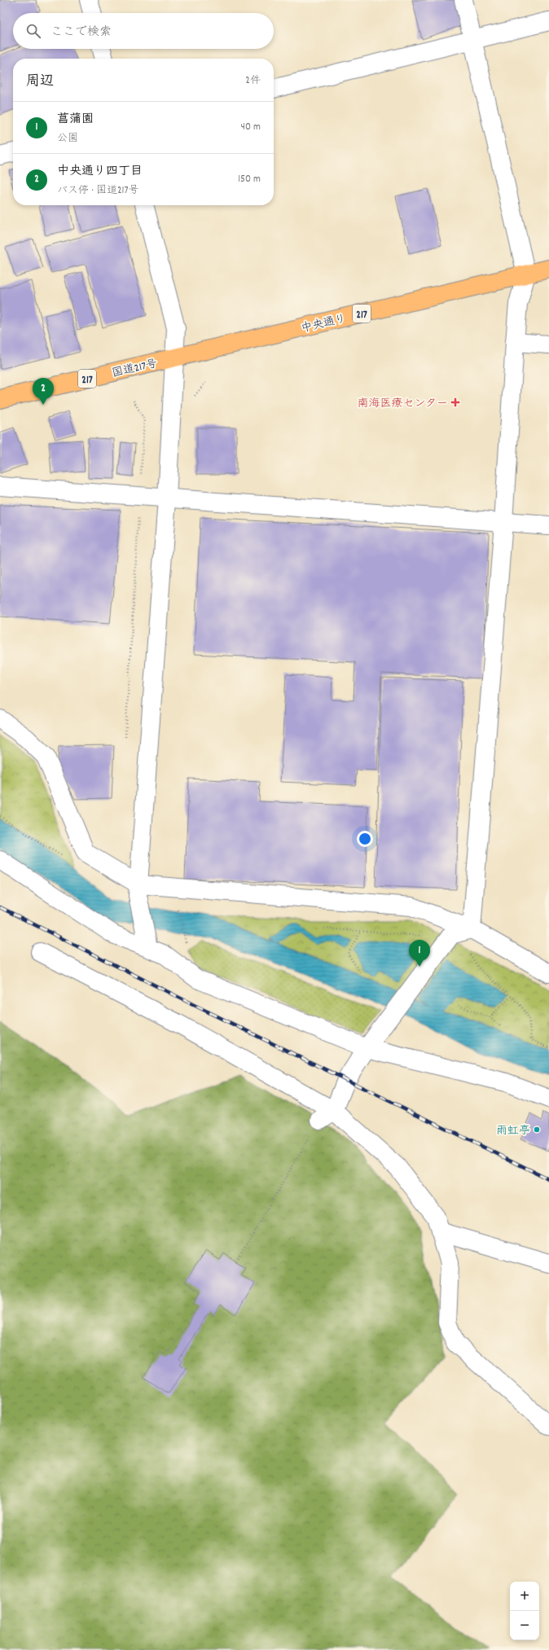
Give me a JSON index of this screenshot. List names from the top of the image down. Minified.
{"streets":{"highway":["217","中央通り","国道217号"]},"crossings":[["中央通り","国道217号"]],"places":{"health":["南海医療センター"],"other":["雨虹亭"]},"page":{"search":"ここで検索","heading":["周辺","2件"],"list":[{"mark":"1","name":"菖蒲園","note":"公園","value":"40 m"},{"mark":"2","name":"中央通り四丁目","note":"バス停 · 国道217号","value":"150 m"}],"pins":["2","1"],"map_buttons":["+","−"]}}
